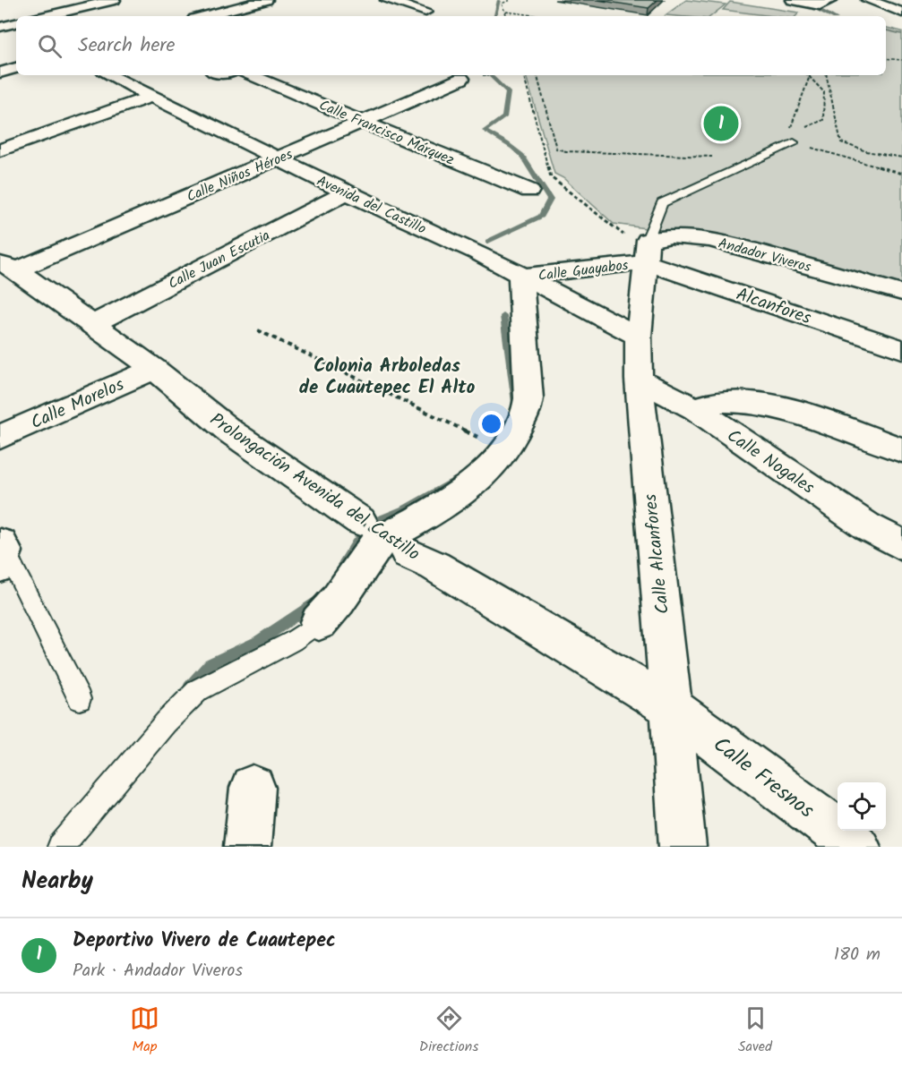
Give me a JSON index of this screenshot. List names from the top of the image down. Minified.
{"streets":{"street":["Calle Francisco Márquez","Calle Niños Héroes","Avenida del Castillo","Andador Viveros","Calle Juan Escutia","Calle Guayabos","Alcanfores","Calle Morelos","Calle Nogales","Prolongación Avenida del Castillo","Calle Alcanfores","Calle Fresnos"]},"crossings":[["Calle Francisco Márquez","Calle Niños Héroes"],["Calle Niños Héroes","Avenida del Castillo"],["Calle Niños Héroes","Prolongación Avenida del Castillo"],["Avenida del Castillo","Calle Juan Escutia"],["Avenida del Castillo","Calle Guayabos"],["Avenida del Castillo","Calle Alcanfores"],["Andador Viveros","Calle Guayabos"],["Andador Viveros","Alcanfores"],["Andador Viveros","Calle Alcanfores"],["Calle Juan Escutia","Prolongación Avenida del Castillo"],["Calle Guayabos","Alcanfores"],["Calle Guayabos","Calle Alcanfores"],["Alcanfores","Calle Alcanfores"],["Calle Morelos","Prolongación Avenida del Castillo"],["Calle Nogales","Calle Alcanfores"],["Prolongación Avenida del Castillo","Calle Alcanfores"],["Prolongación Avenida del Castillo","Calle Fresnos"],["Calle Alcanfores","Calle Fresnos"]],"districts":["Colonia Arboledas de Cuautepec El Alto"],"page":{"search":"Search here","pins":"1","heading":"Nearby","list":[{"mark":"1","name":"Deportivo Vivero de Cuautepec","note":"Park · Andador Viveros","value":"180 m"}],"nav":["Map","Directions","Saved"]}}
